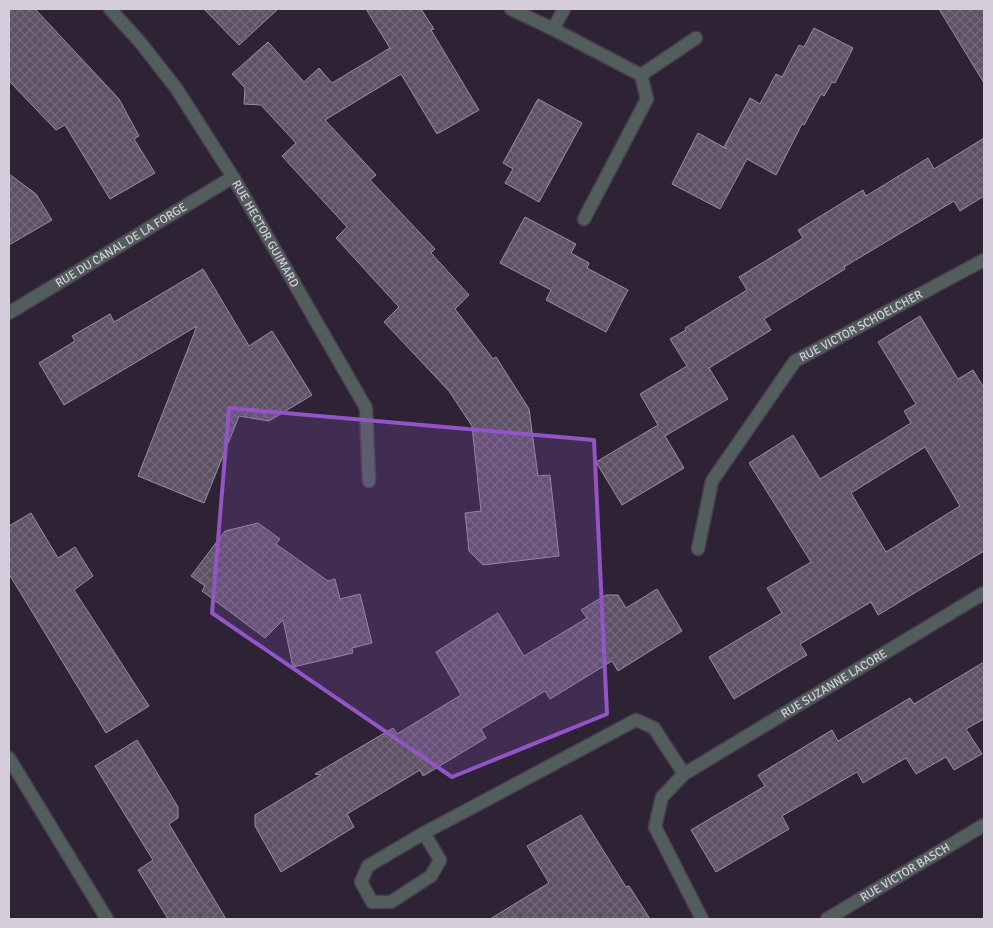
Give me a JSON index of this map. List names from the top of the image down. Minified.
{"streets":{"street":["RUE HECTOR GUIMARD","RUE DU CANAL DE LA FORGE","RUE VICTOR SCHOELCHER","RUE SUZANNE LACORE","RUE VICTOR BASCH"]},"crossings":[["RUE HECTOR GUIMARD","RUE DU CANAL DE LA FORGE"]]}
